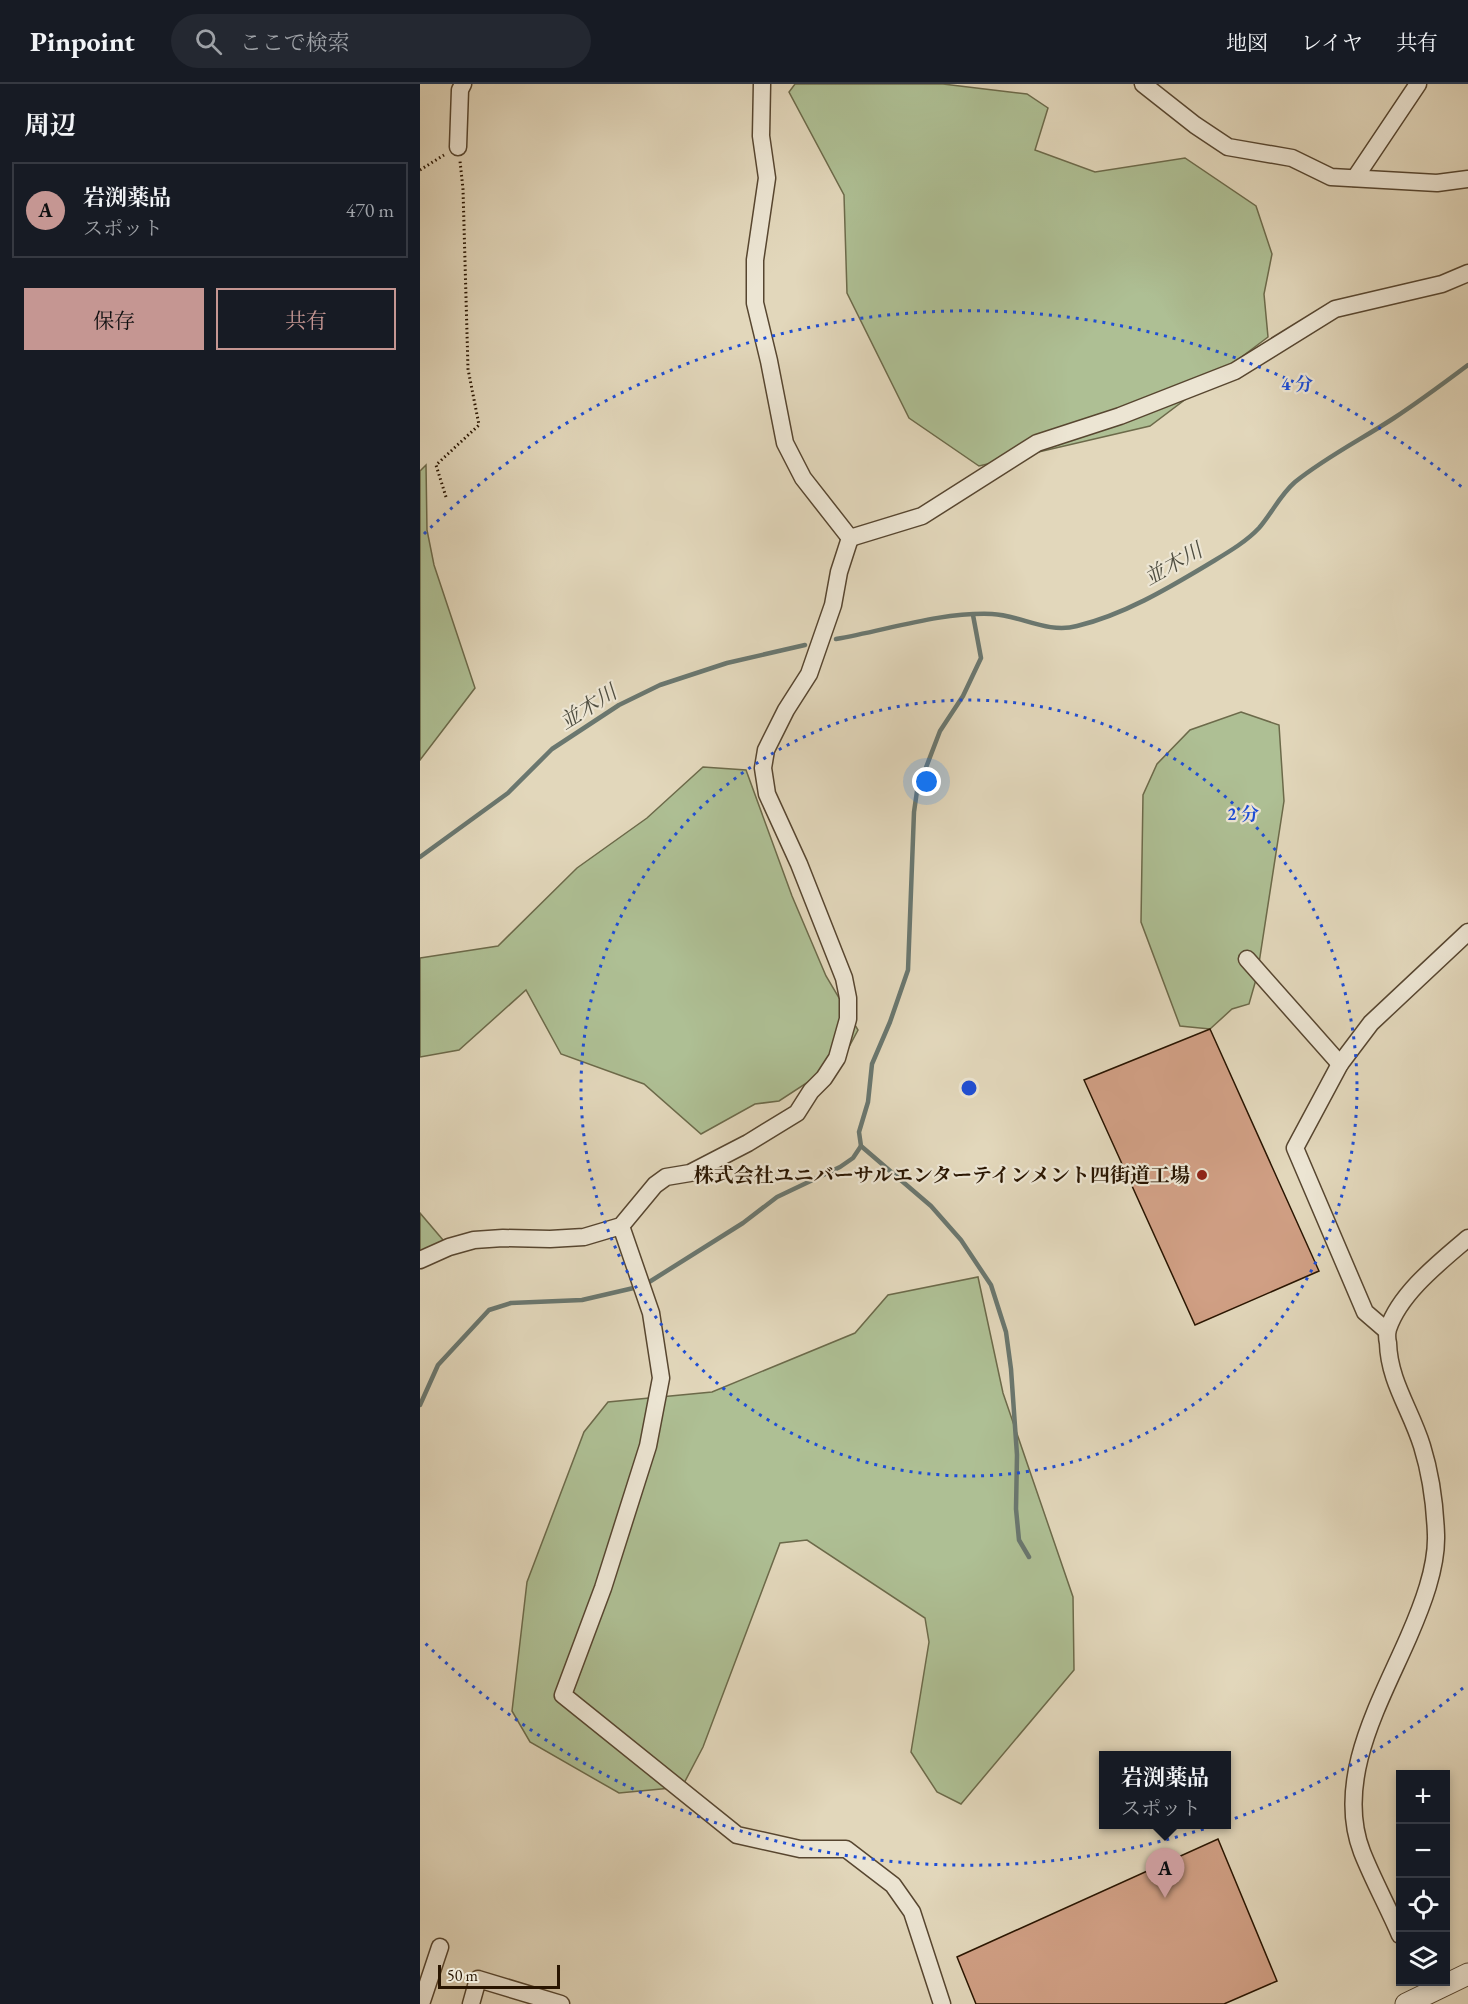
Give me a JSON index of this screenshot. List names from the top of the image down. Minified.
{"water":["並木川"],"places":["株式会社ユニバーサルエンターテインメント四街道工場"],"scale_bar":"50 m","page":{"header":"Pinpoint","search":"ここで検索","nav":["地図","レイヤ","共有"],"heading":"周辺","list":[{"mark":"A","name":"岩渕薬品","note":"スポット","value":"470 m"}],"buttons":["保存","共有"],"popup":["岩渕薬品","スポット"],"map_buttons":["+","−"],"pins":"A","scale":"50 m"},"rings":["4 分","2 分"]}
